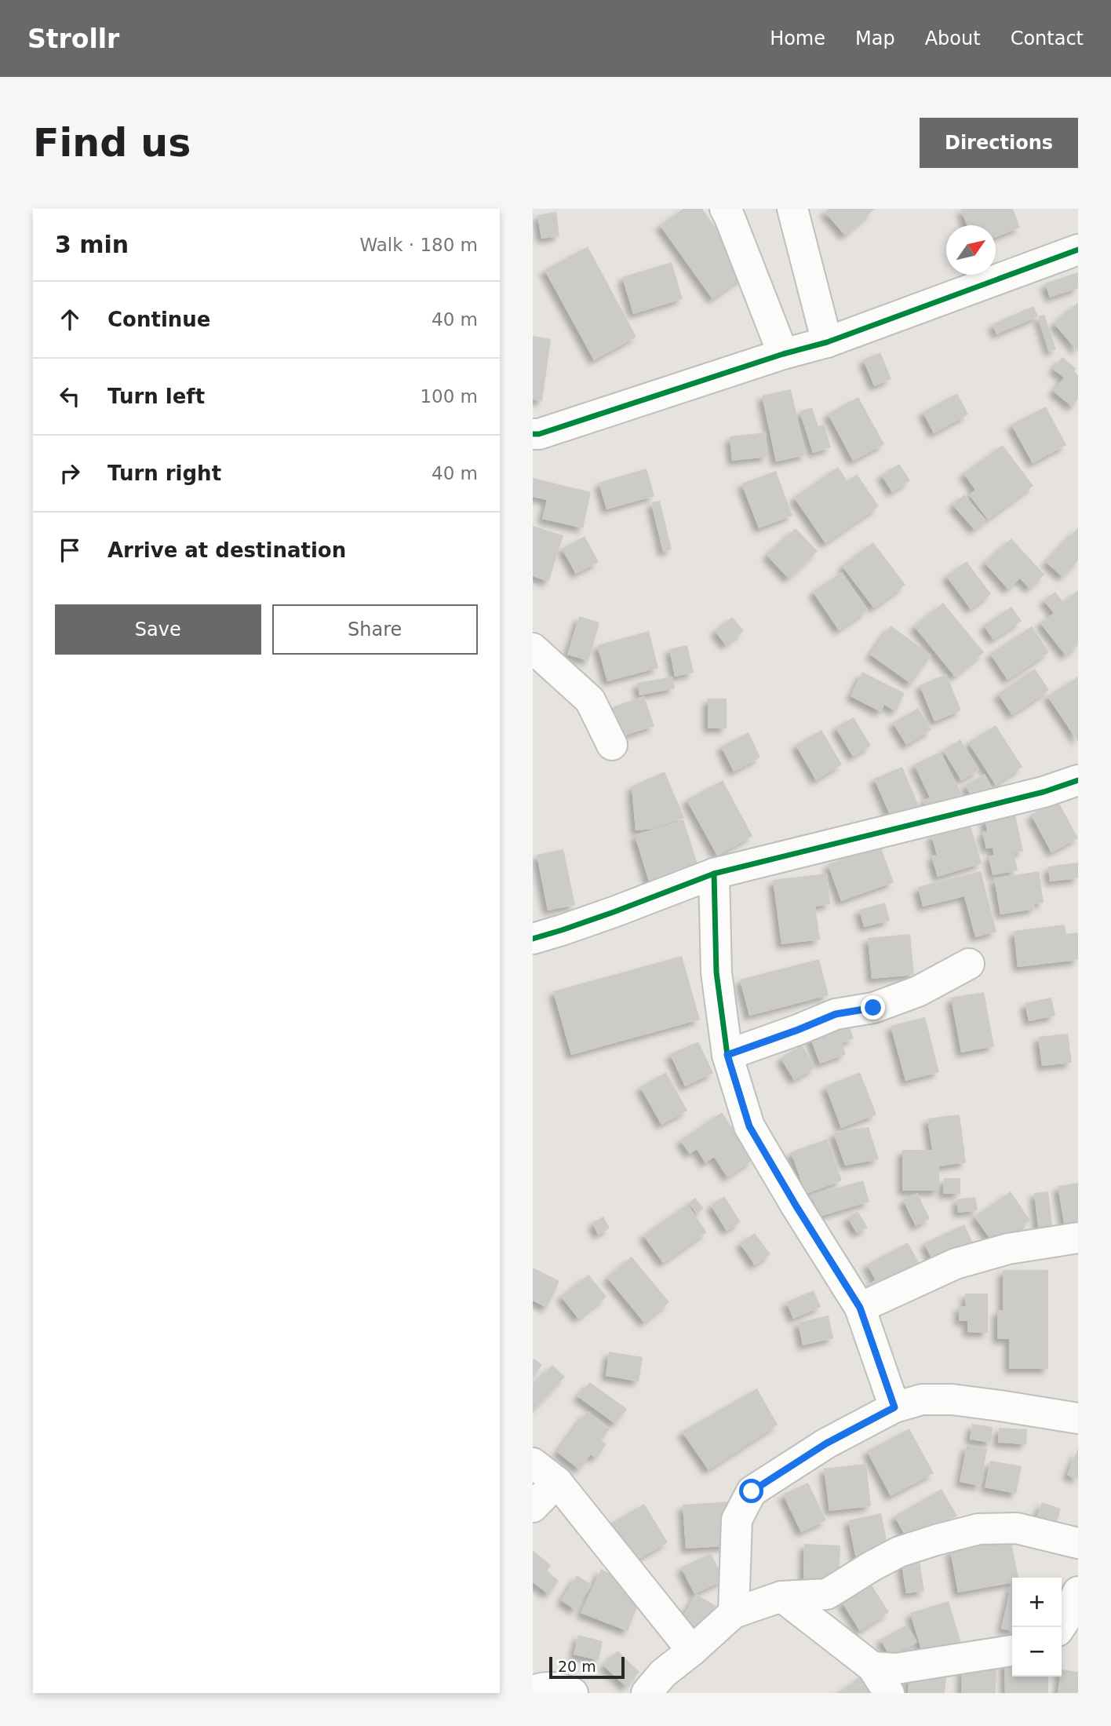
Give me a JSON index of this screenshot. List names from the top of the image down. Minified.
{"scale_bar":"20 m","north":"top right","page":{"header":"Strollr","nav":["Home","Map","About","Contact"],"buttons":["Directions",["Save","Share"]],"title":"Find us","heading":["3 min","Walk · 180 m"],"list":[["Continue","40 m"],["Turn left","100 m"],["Turn right","40 m"],"Arrive at destination"],"map_buttons":["+","−"],"scale":"20 m"}}
